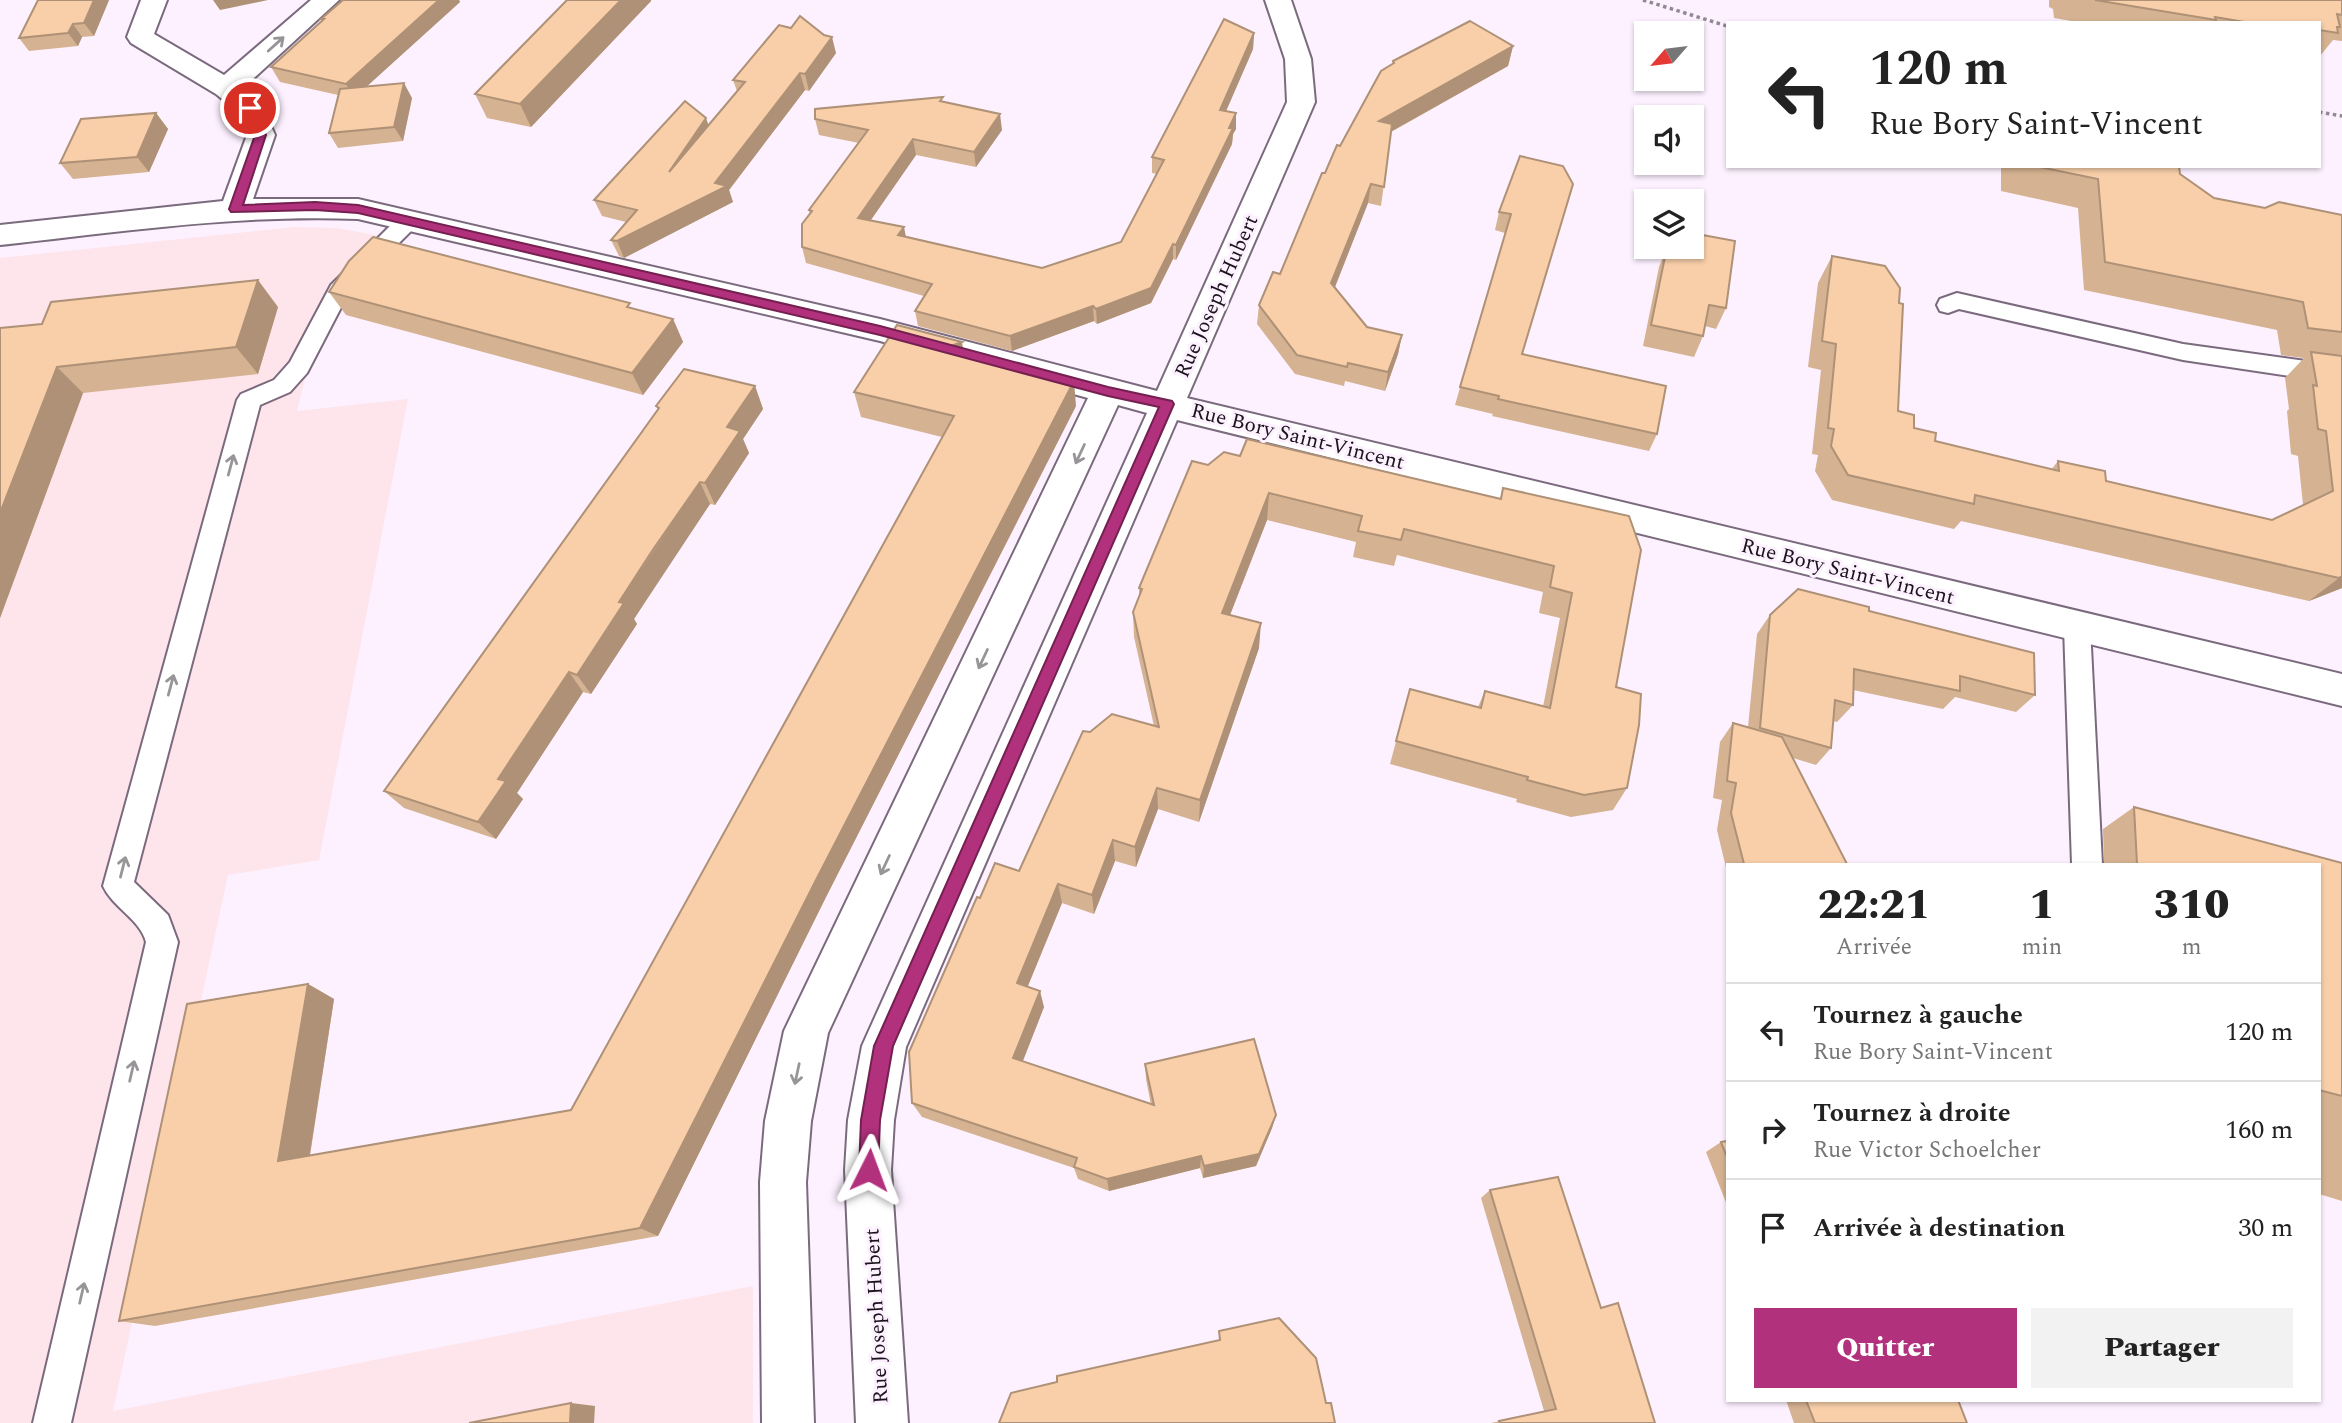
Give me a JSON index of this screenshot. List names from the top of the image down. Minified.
{"streets":{"street":["Rue Joseph Hubert","Rue Bory Saint-Vincent"]},"crossings":[["Rue Joseph Hubert","Rue Bory Saint-Vincent"]],"north":"bottom left","page":{"turn":["120 m","Rue Bory Saint-Vincent"],"eta":["22:21","Arrivée","1","min","310","m"],"list":[{"name":"Tournez à gauche","note":"Rue Bory Saint-Vincent","value":"120 m"},{"name":"Tournez à droite","note":"Rue Victor Schoelcher","value":"160 m"},{"name":"Arrivée à destination","value":"30 m"}],"buttons":["Quitter","Partager"]}}
